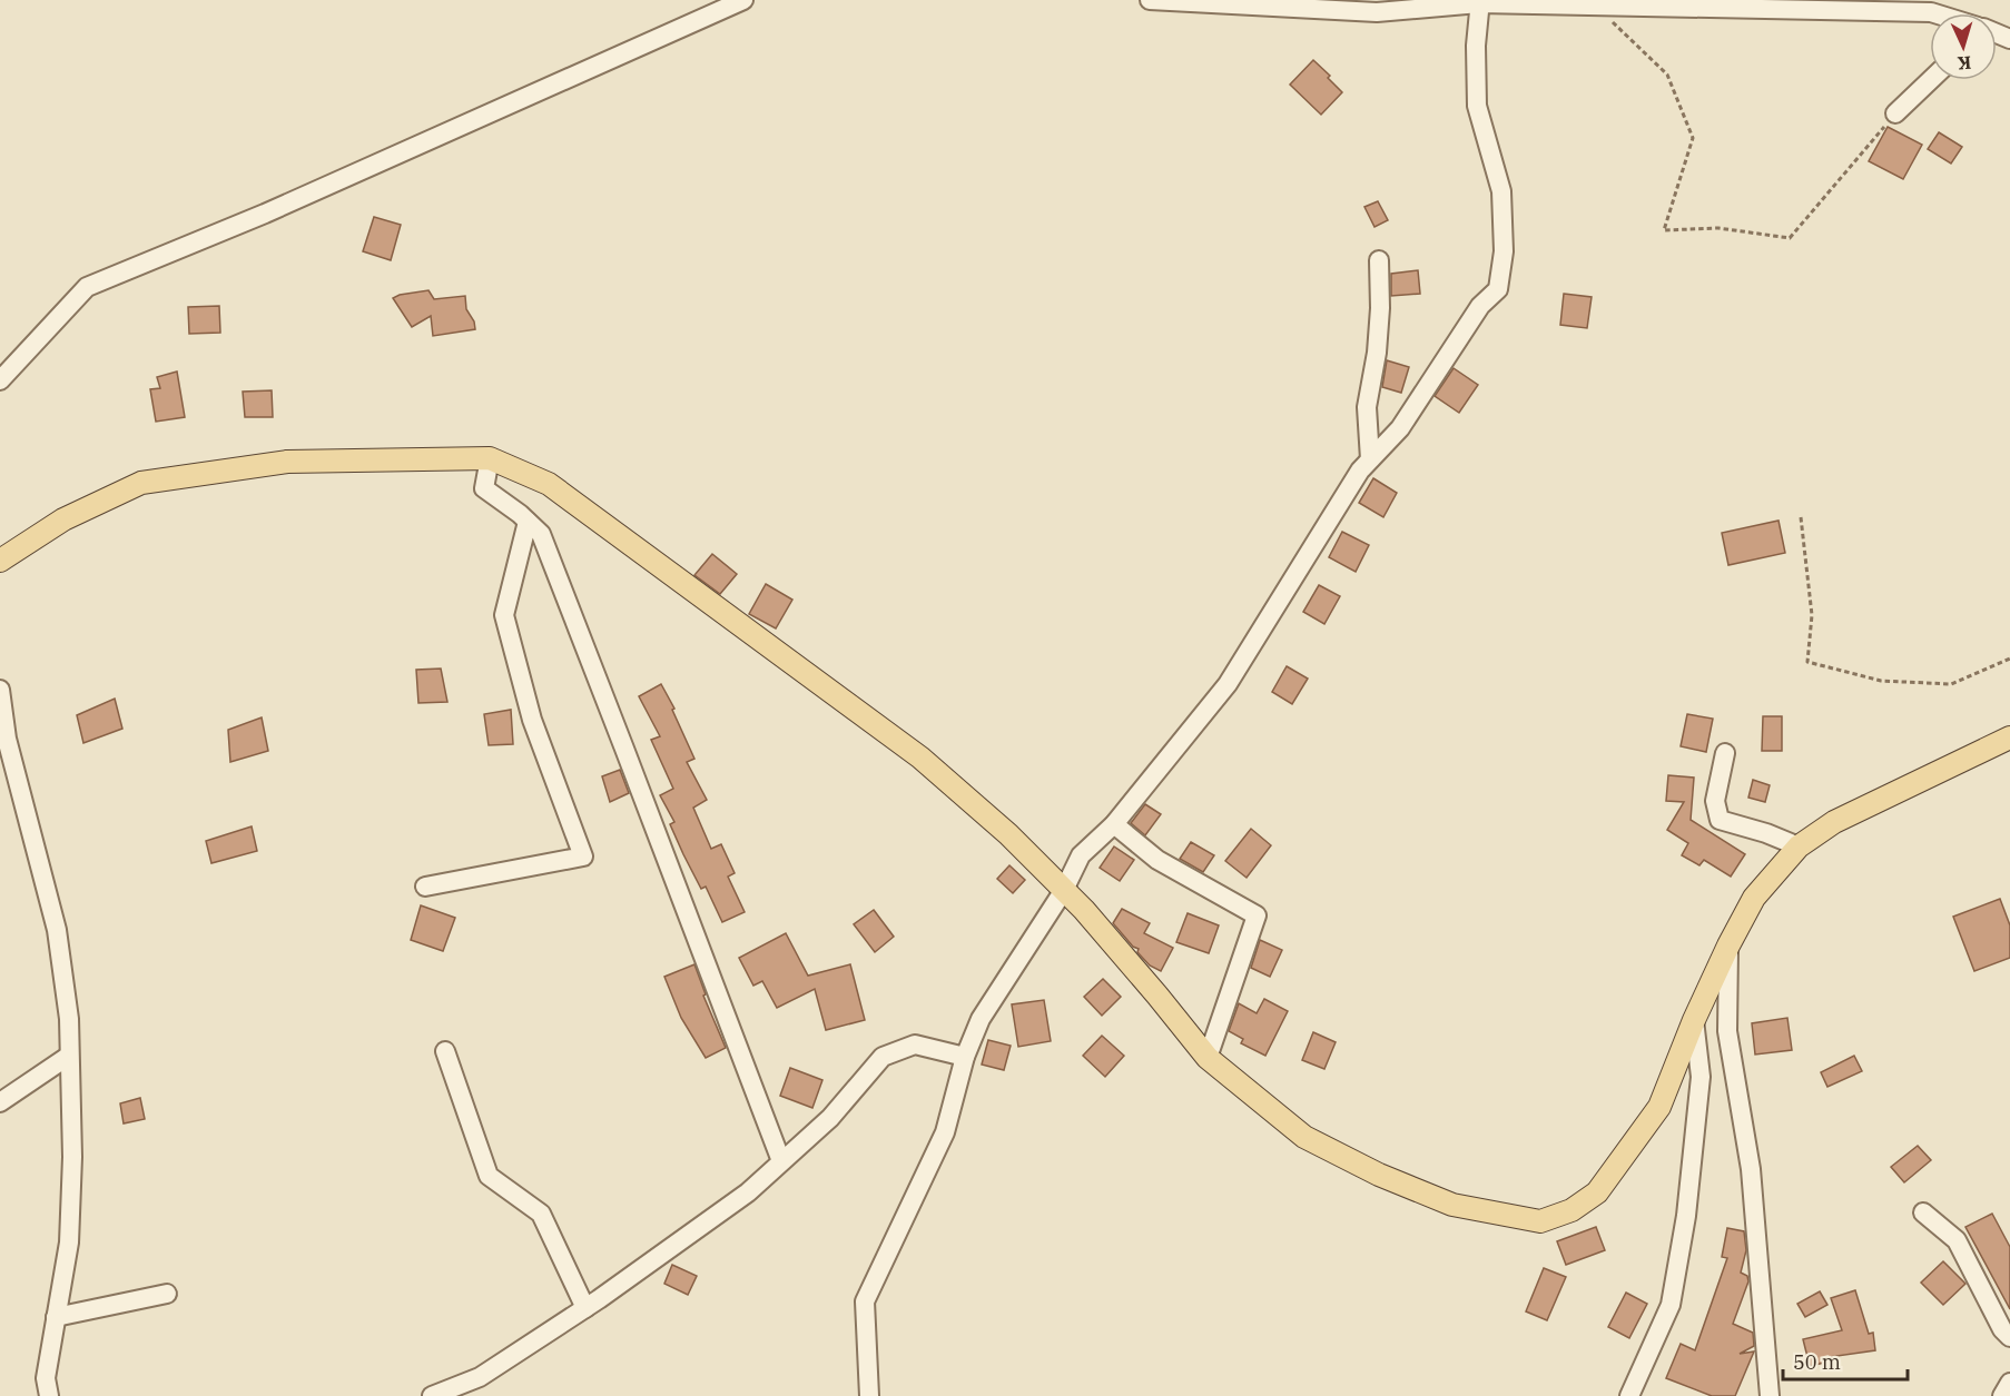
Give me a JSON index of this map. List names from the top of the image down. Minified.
{"scale_bar":"50 m","north":"bottom"}
